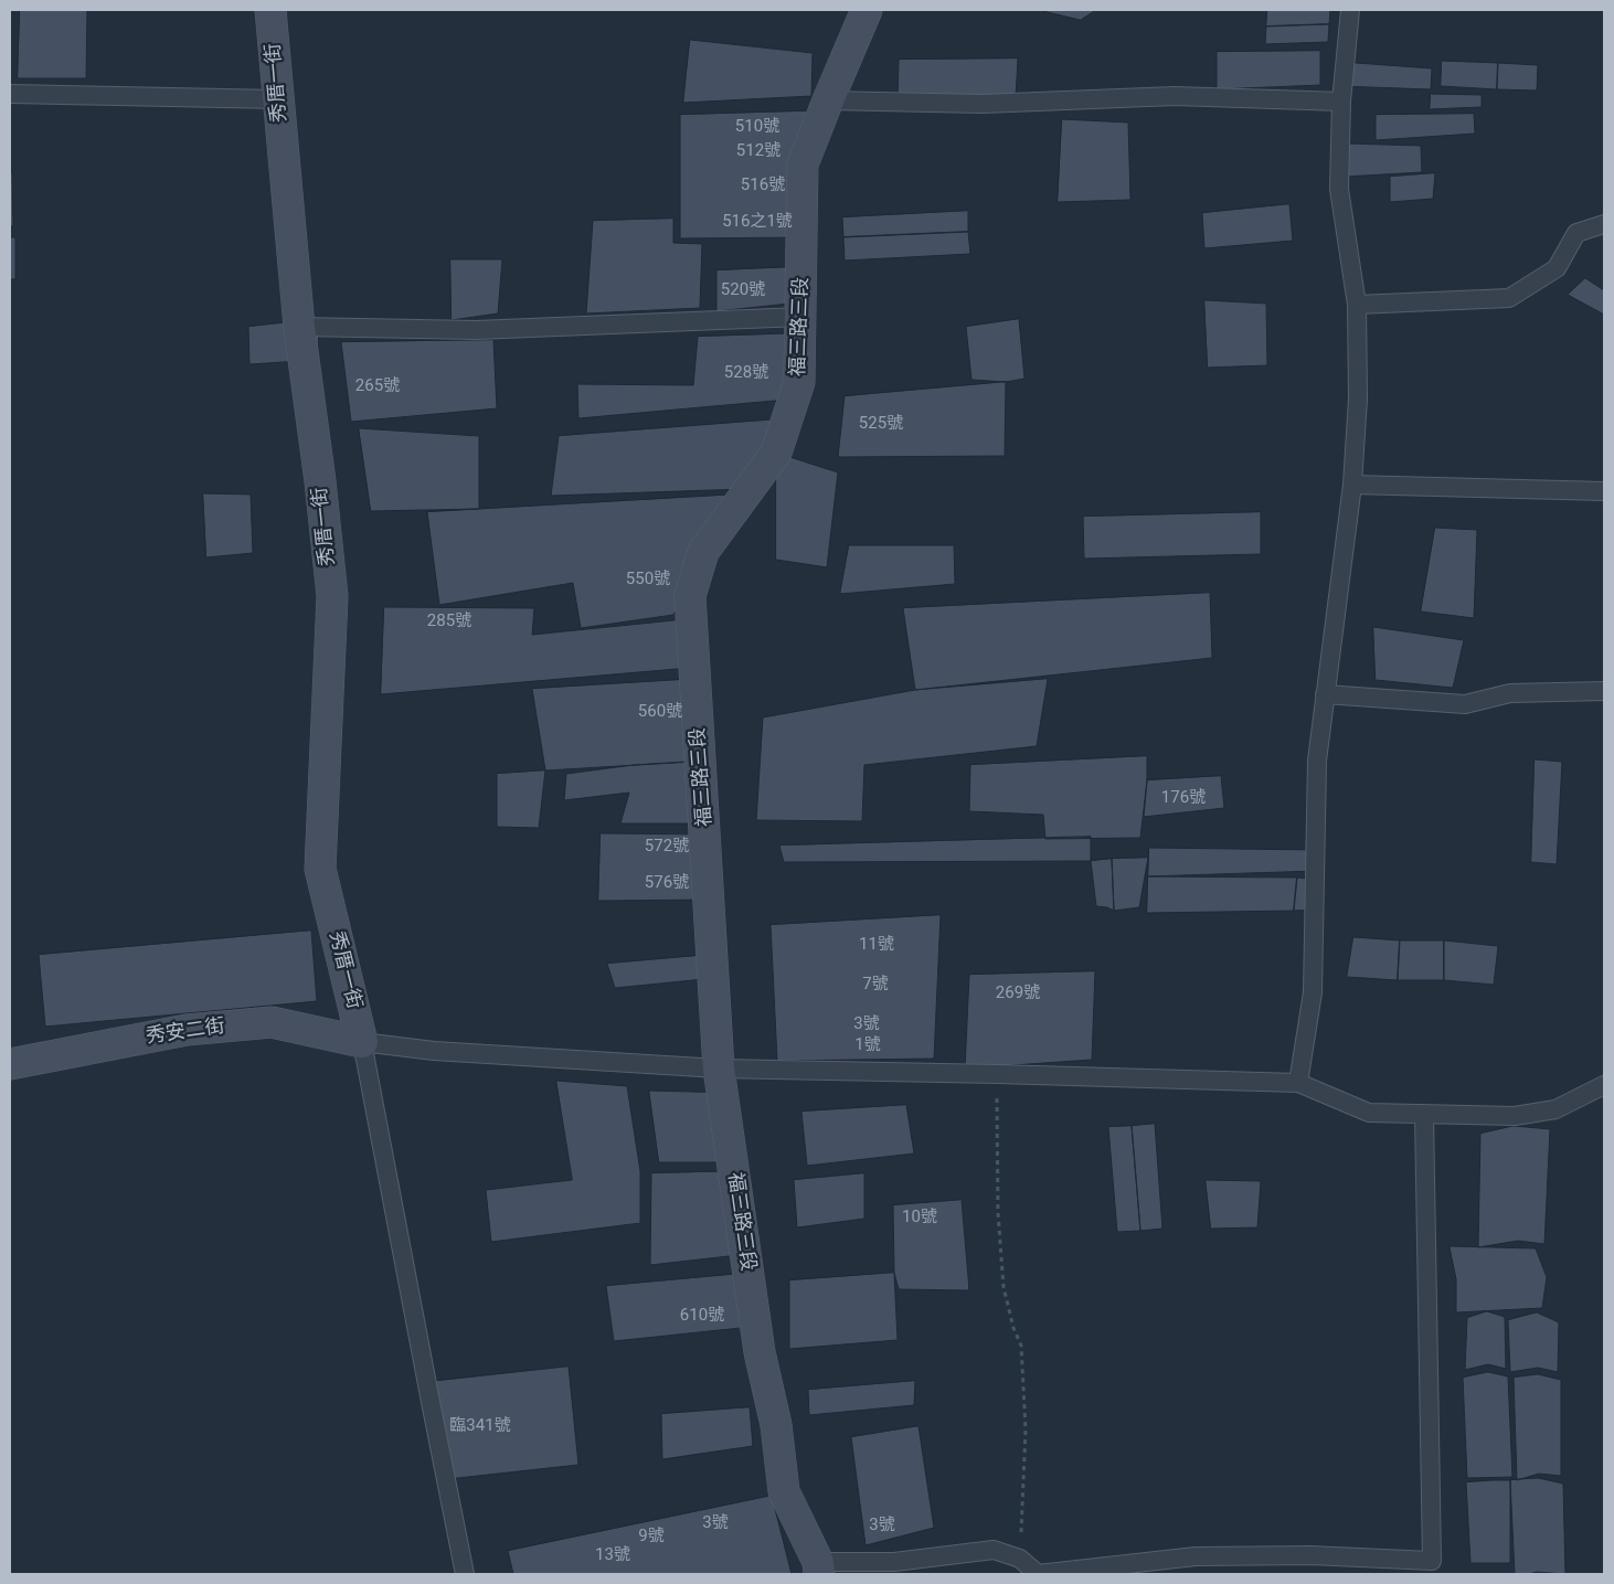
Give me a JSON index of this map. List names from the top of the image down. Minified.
{"streets":{"street":["秀厝一街","福三路三段","秀安二街"]},"crossings":[["秀厝一街","秀安二街"]],"house_numbers":["510號","512號","516號","516之1號","520號","528號","265號","525號","550號","285號","560號","176號","572號","576號","11號","7號","269號","3號","1號","10號","610號","臨341號","3號","3號","9號","13號"]}
